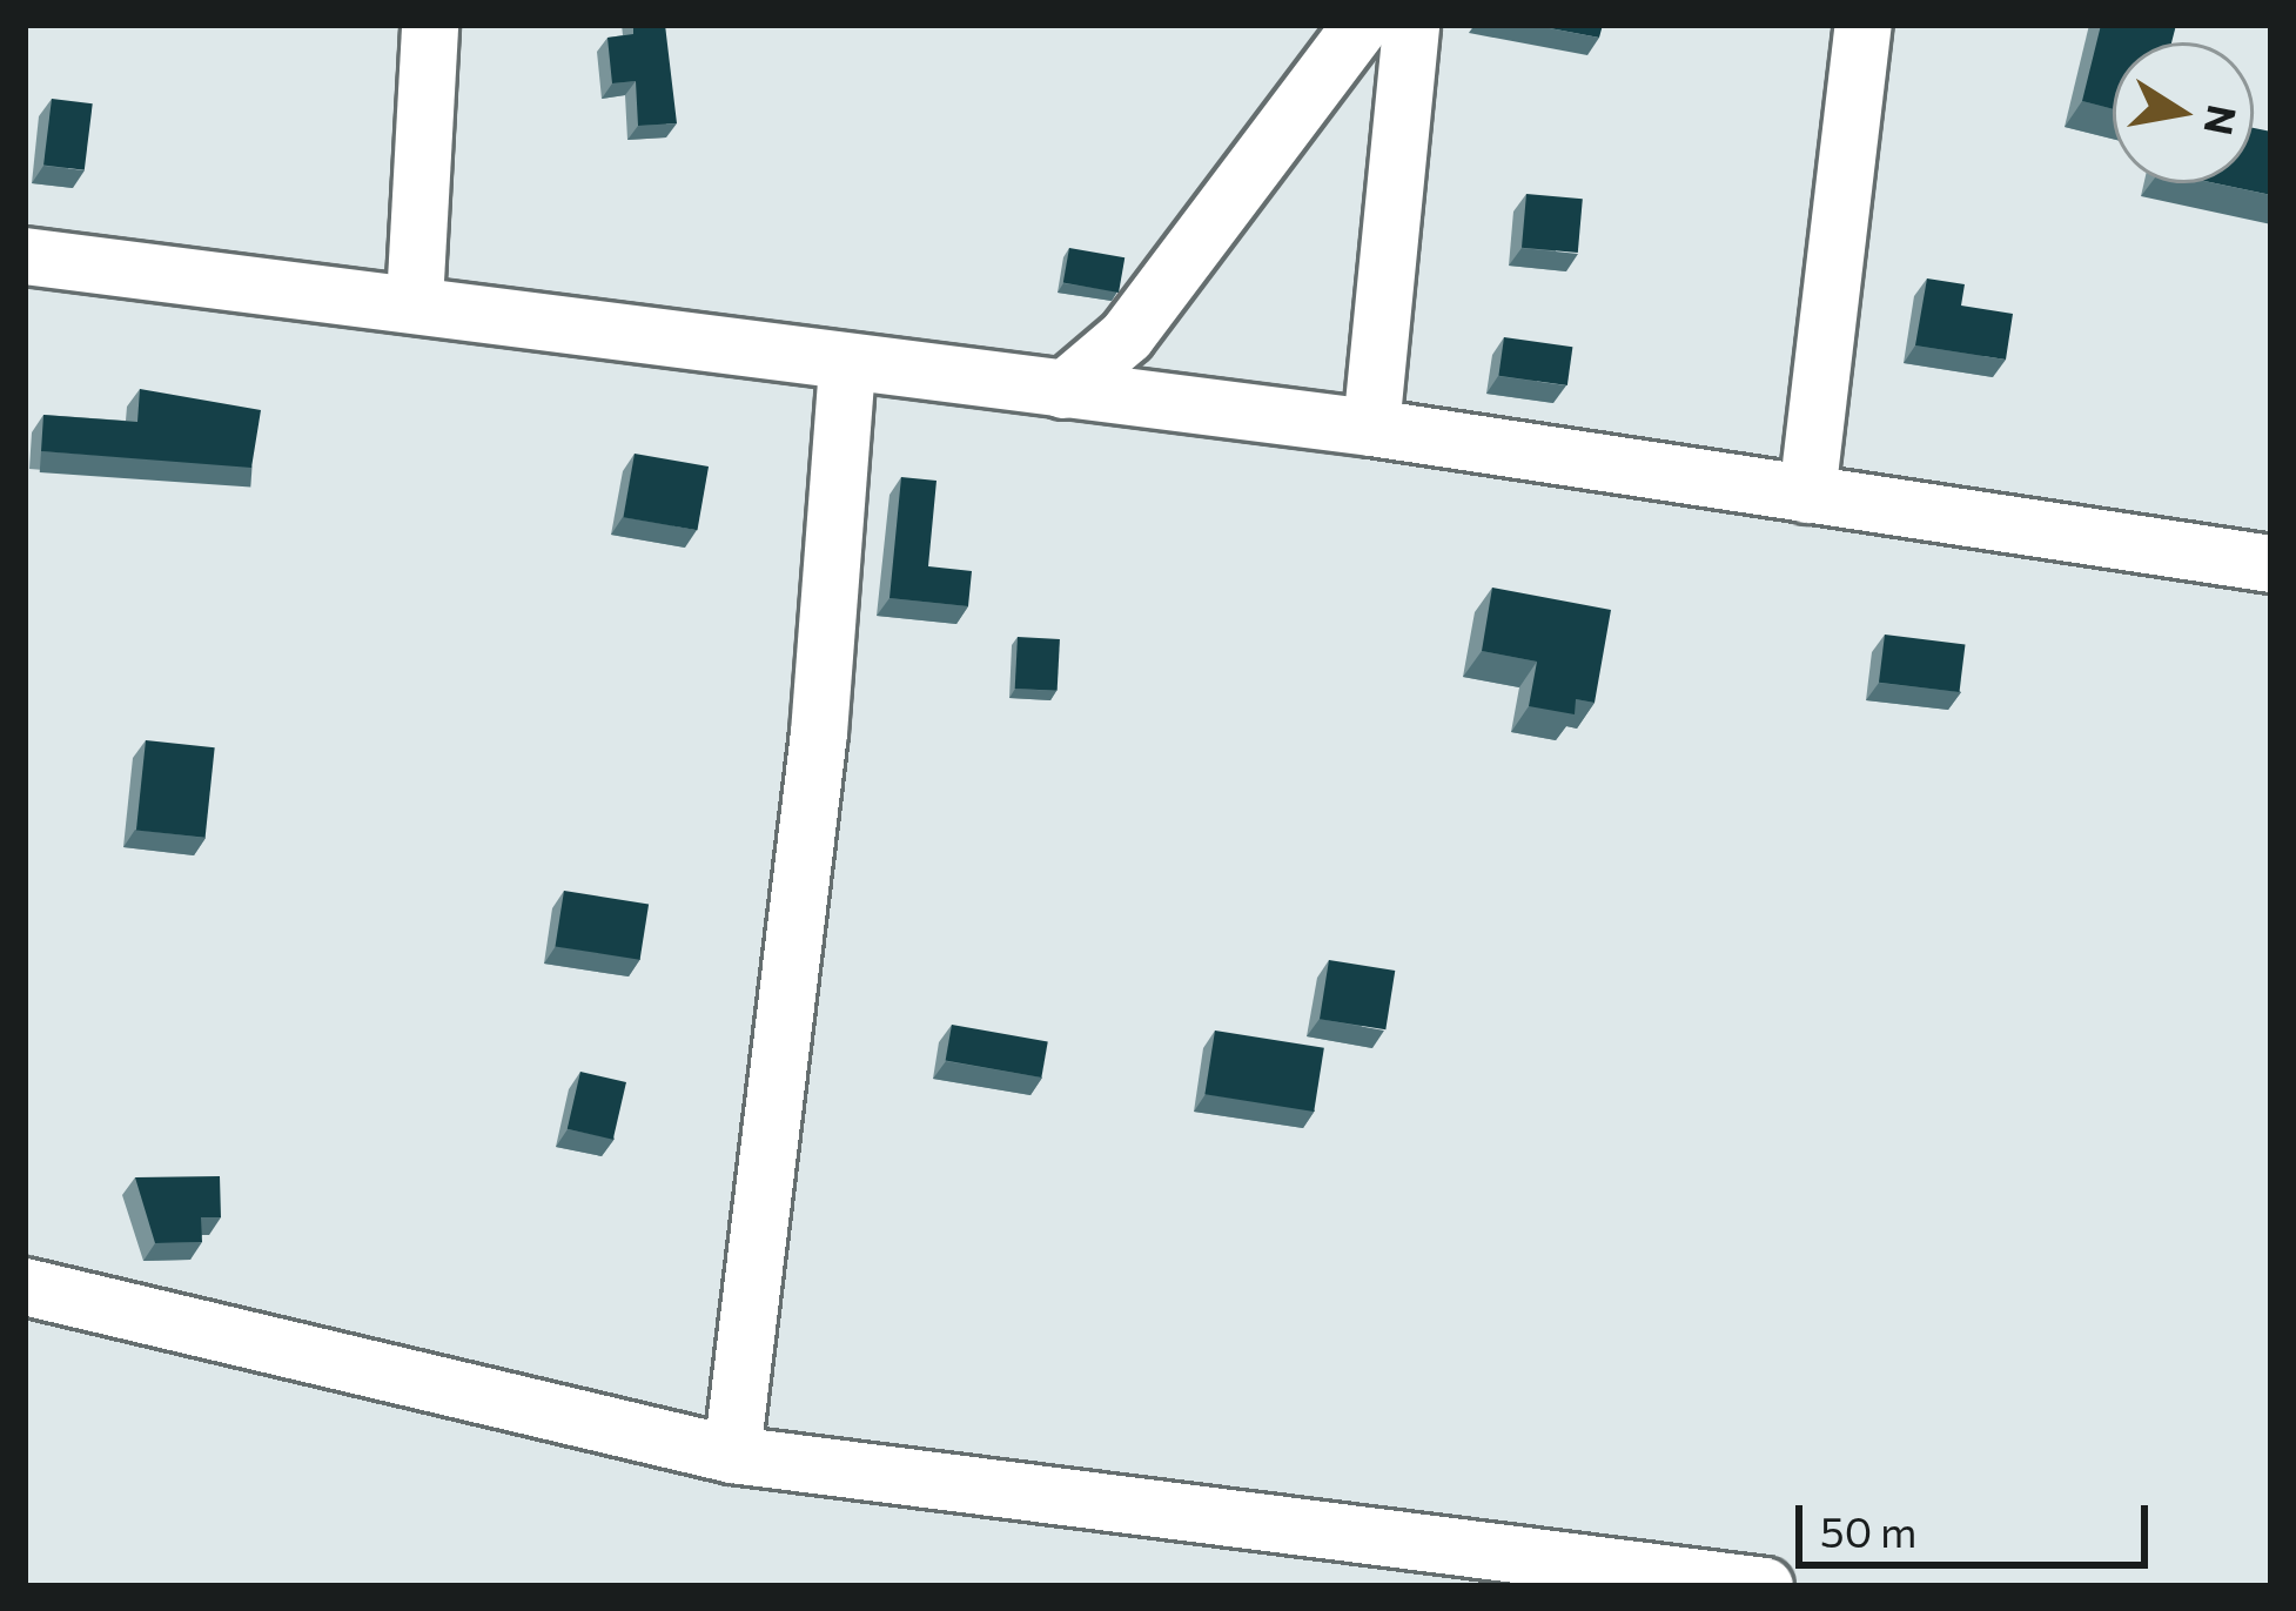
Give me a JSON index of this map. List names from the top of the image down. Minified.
{"scale_bar":"50 m","north":"right"}
